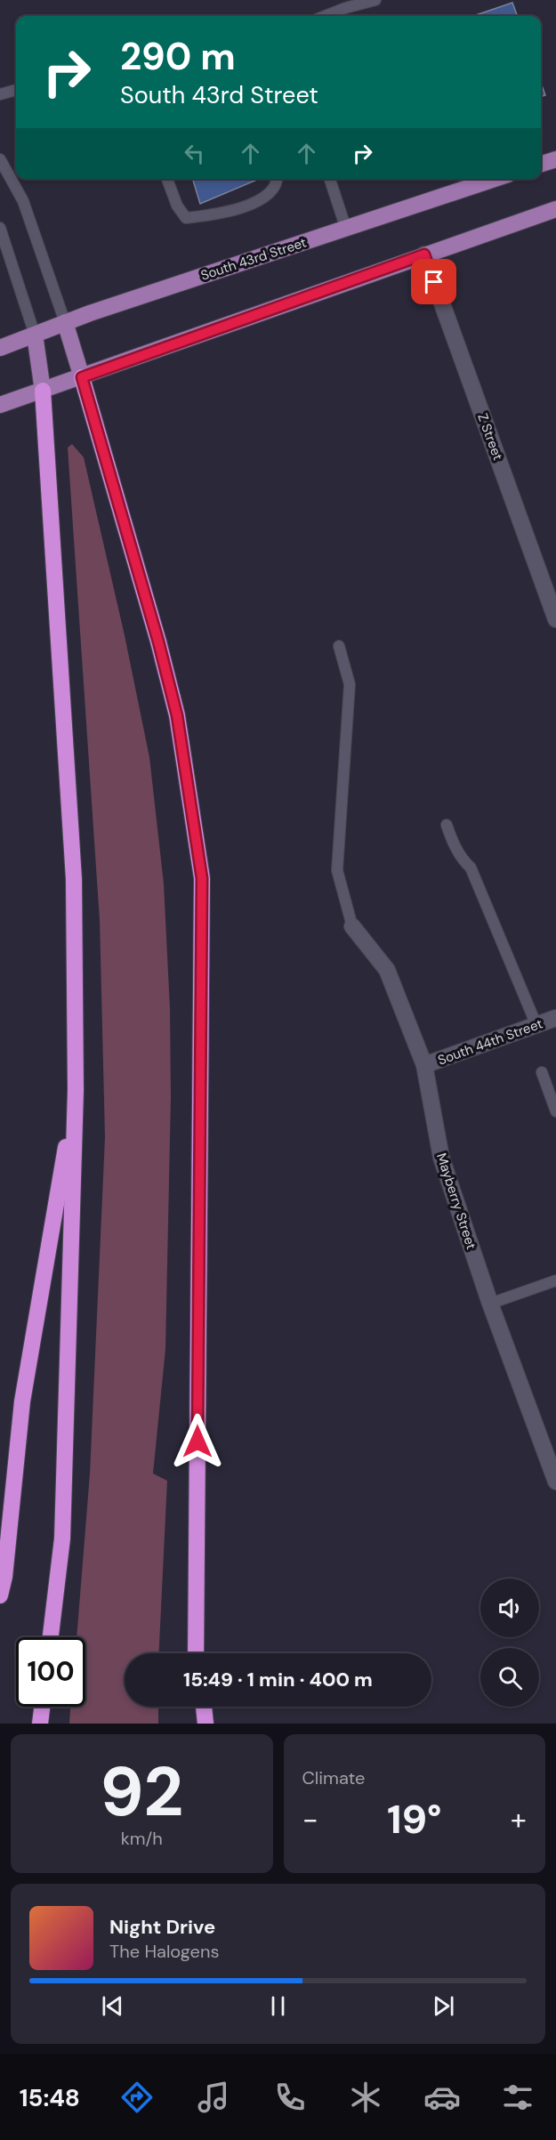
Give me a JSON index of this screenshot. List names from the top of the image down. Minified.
{"streets":{"main road":["South 43rd Street"],"street":["Z Street","South 44th Street","Mayberry Street"]},"crossings":[["South 44th Street","Mayberry Street"]],"page":{"turn":["290 m","South 43rd Street"],"limit":"100","trip":"15:49 · 1 min · 400 m","tile":[["92","km/h"],"Climate"],"heat":["−","19°","+"],"song":["Night Drive","The Halogens"],"tabs":"15:48"}}
